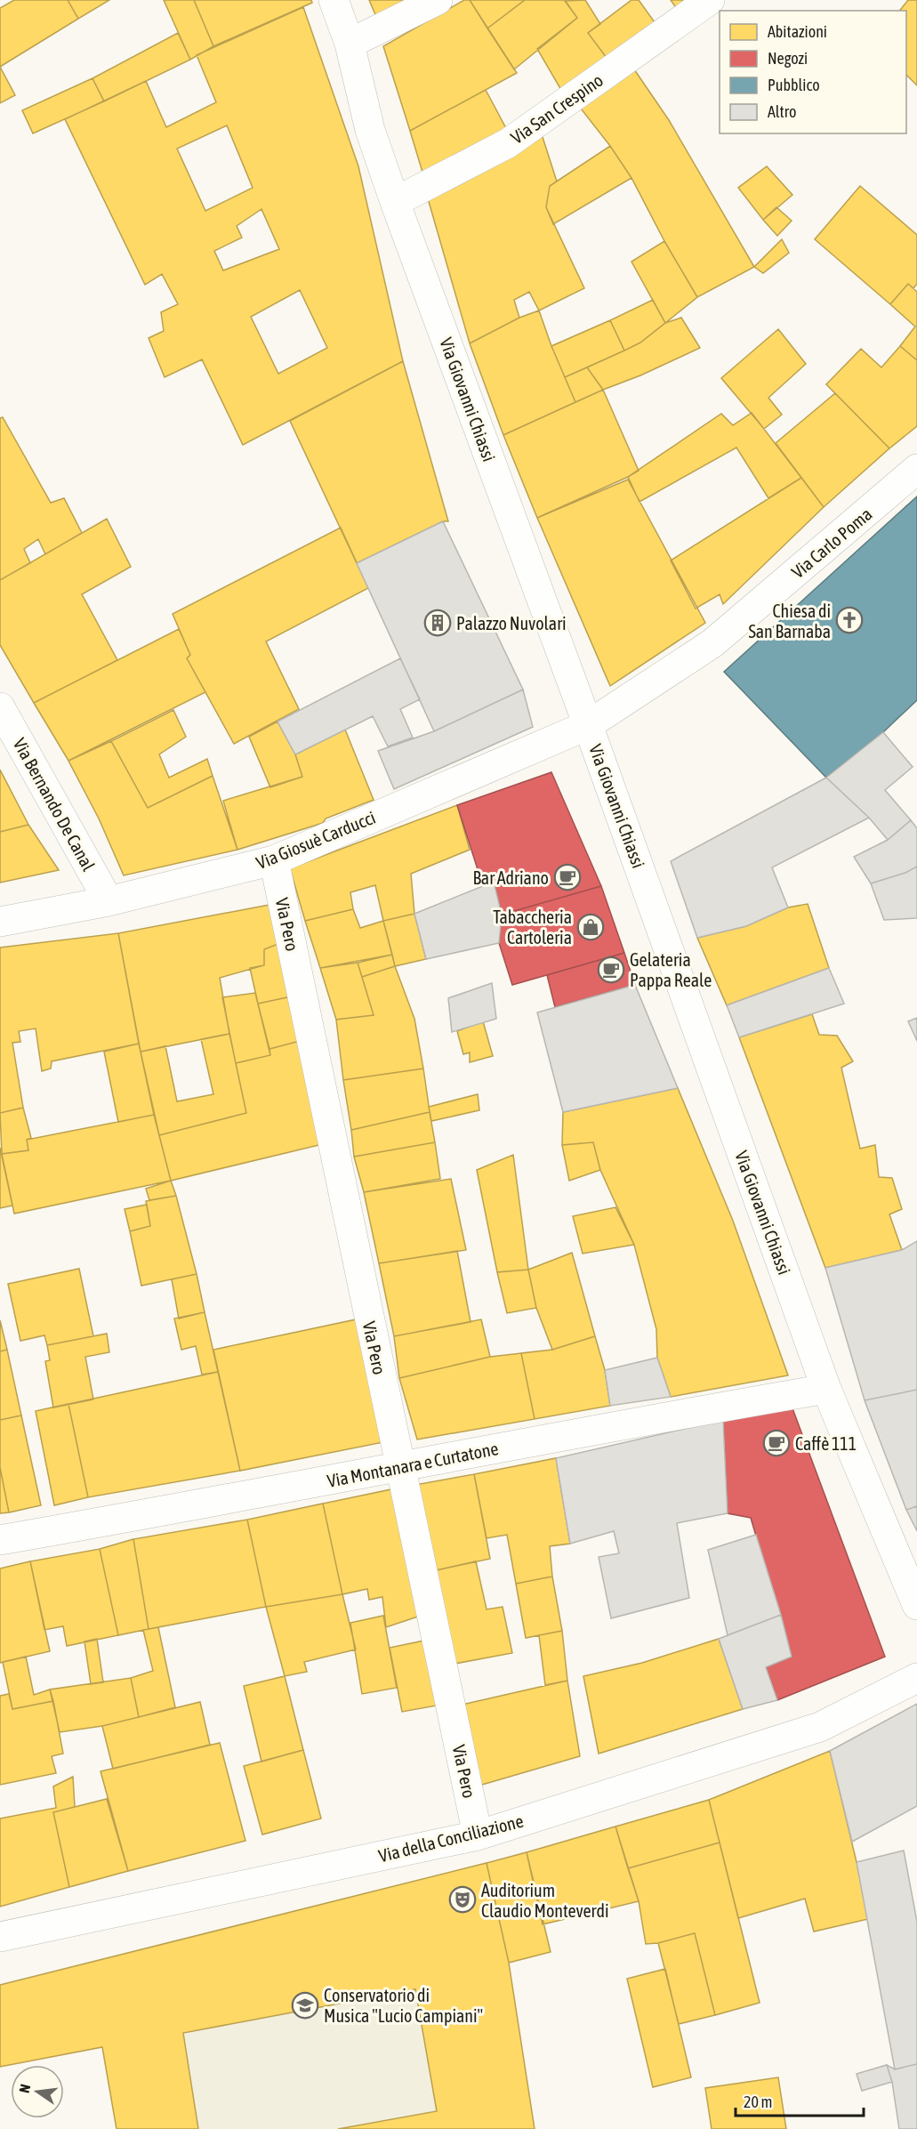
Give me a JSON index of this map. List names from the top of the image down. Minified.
{"streets":{"street":["Via San Crespino","Via Giovanni Chiassi","Via Carlo Poma","Via Bernando De Canal","Via Giosuè Carducci","Via Pero","Via Montanara e Curtatone","Via della Conciliazione"]},"crossings":[["Via San Crespino","Via Giovanni Chiassi"],["Via Giovanni Chiassi","Via Carlo Poma"],["Via Giovanni Chiassi","Via Giosuè Carducci"],["Via Giovanni Chiassi","Via Montanara e Curtatone"],["Via Carlo Poma","Via Giosuè Carducci"],["Via Bernando De Canal","Via Giosuè Carducci"],["Via Giosuè Carducci","Via Pero"],["Via Pero","Via Montanara e Curtatone"],["Via Pero","Via della Conciliazione"]],"places":{"church":["Chiesa di San Barnaba"],"building":["Palazzo Nuvolari"],"cafe":["Bar Adriano","Gelateria Pappa Reale","Caffè 111"],"shop":["Tabaccheria Cartoleria"],"theatre":["Auditorium Claudio Monteverdi"],"school or university":["Conservatorio di Musica \"Lucio Campiani\""]},"legend":["Abitazioni","Negozi","Pubblico","Altro"],"scale_bar":"20 m","north":"left"}
